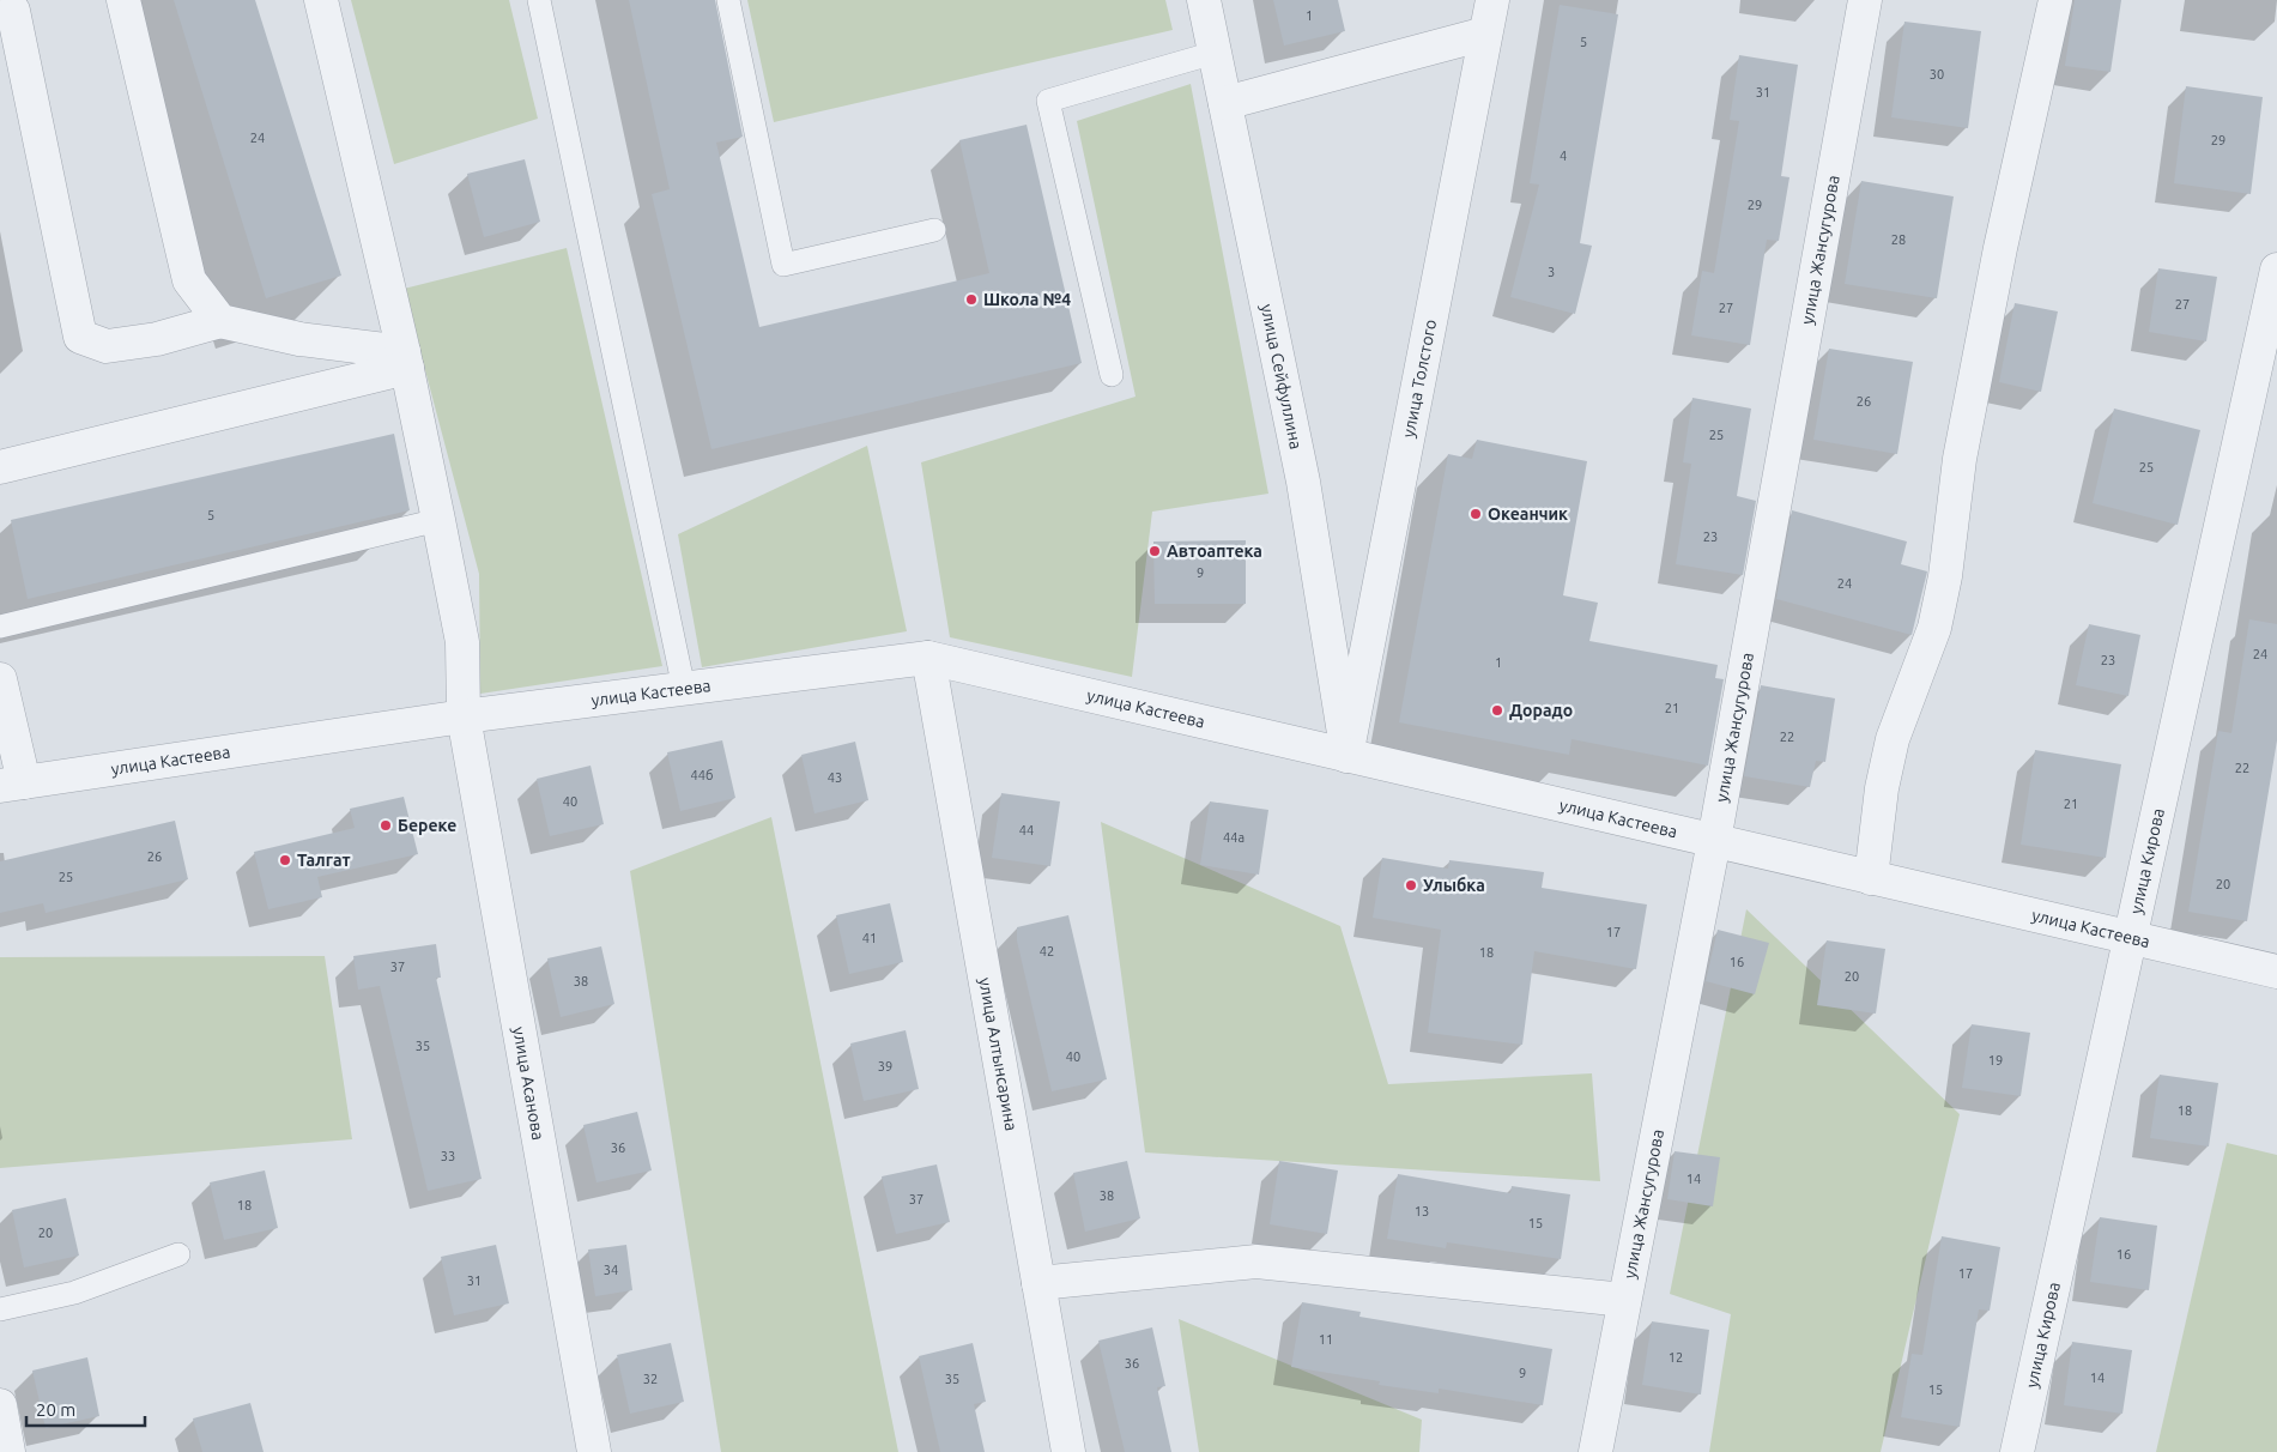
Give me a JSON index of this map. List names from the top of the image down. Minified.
{"streets":{"street":["улица Жансугурова","улица Сейфуллина","улица Толстого","улица Кастеева","улица Кирова","улица Алтынсарина","улица Асанова"]},"crossings":[["улица Жансугурова","улица Кастеева"],["улица Сейфуллина","улица Толстого"],["улица Сейфуллина","улица Кастеева"],["улица Толстого","улица Кастеева"],["улица Кастеева","улица Кирова"],["улица Кастеева","улица Алтынсарина"],["улица Кастеева","улица Асанова"]],"places":["Школа №4","Океанчик","Автоаптека","Дорадо","Береке","Талгат","Улыбка"],"house_numbers":["1","5","30","31","24","29","4","29","28","3","27","27","26","25","25","5","23","9","24","24","23","1","21","22","22","44б","43","40","21","44","44а","26","25","20","17","41","42","18","16","37","20","38","35","40","19","39","18","36","33","14","38","37","18","13","15","20","16","34","17","31","11","12","36","9","14","32","35","15"],"scale_bar":"20 m"}
